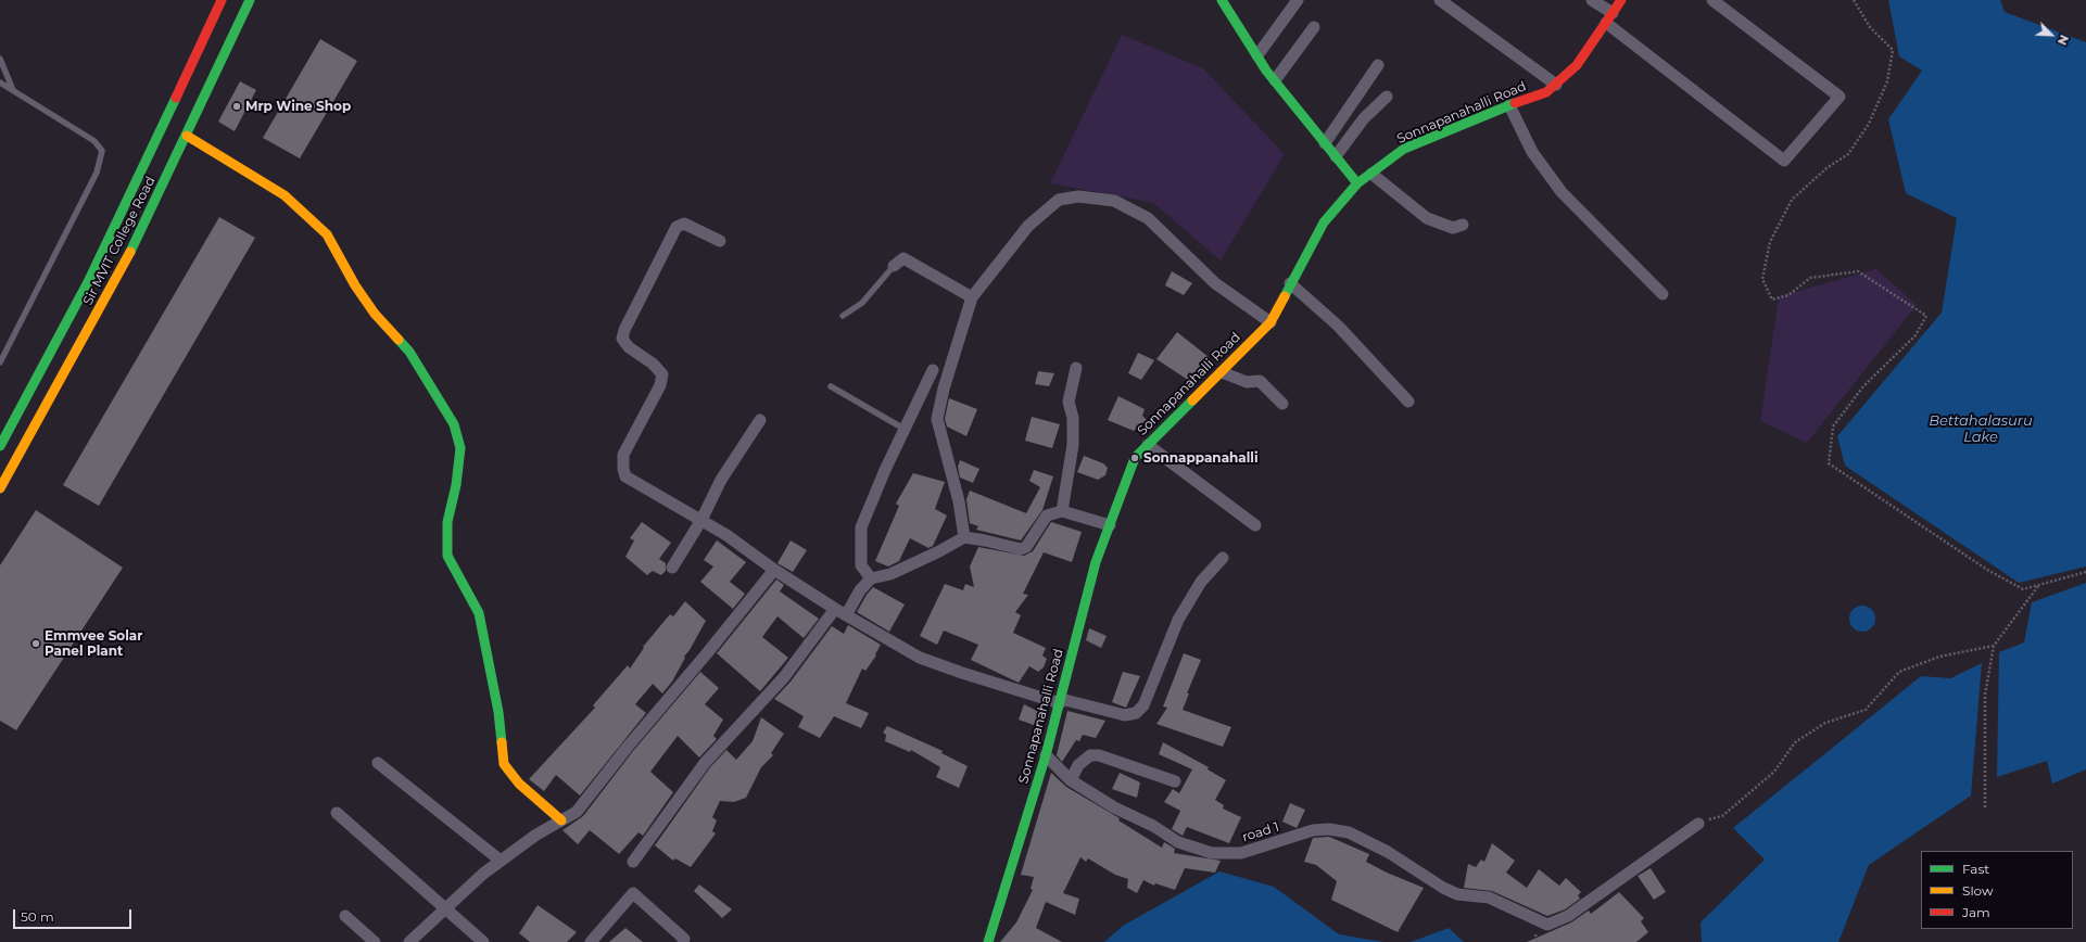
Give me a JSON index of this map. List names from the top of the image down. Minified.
{"streets":{"street":["Sonnapanahalli Road","Sir MVIT College Road","road 1"]},"crossings":[["Sonnapanahalli Road","road 1"]],"water":["Bettahalasuru Lake"],"places":["Mrp Wine Shop","Sonnappanahalli","Emmvee Solar Panel Plant"],"legend":["Fast","Slow","Jam"],"scale_bar":"50 m","north":"bottom right"}
